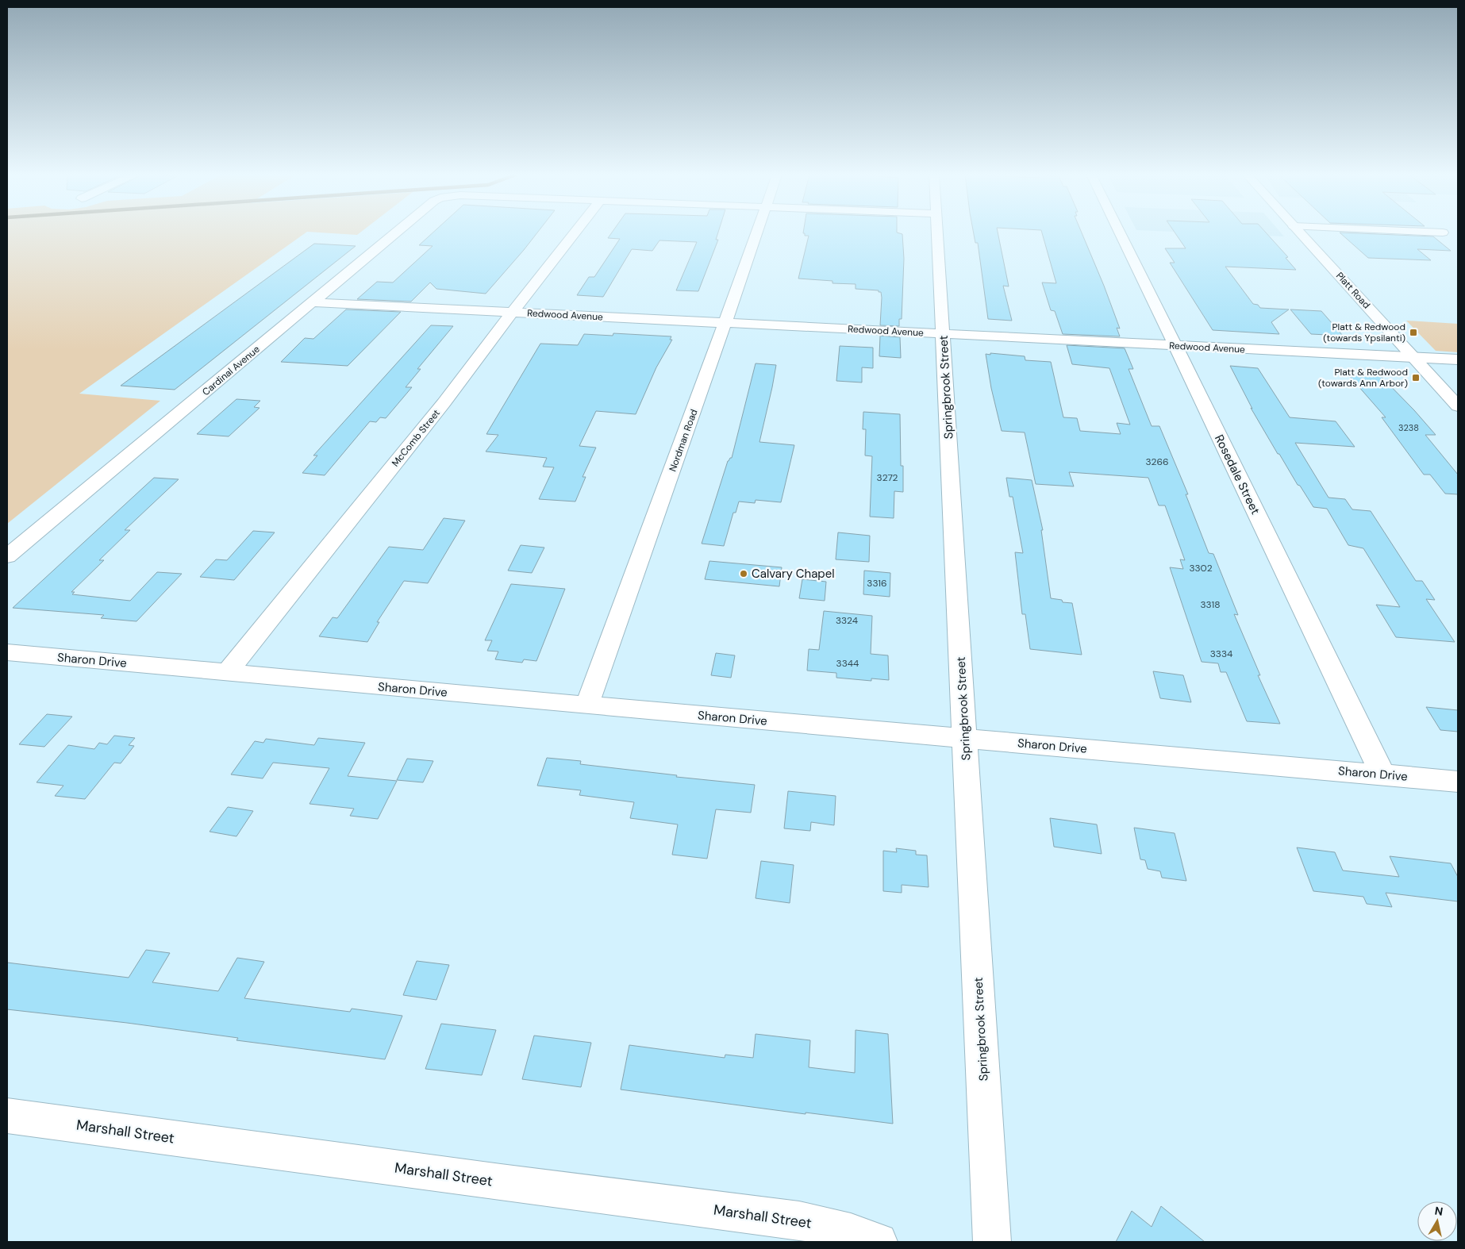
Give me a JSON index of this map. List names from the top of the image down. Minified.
{"streets":{"street":["Platt Road","Redwood Avenue","Cardinal Avenue","Springbrook Street","McComb Street","Nordman Road","Rosedale Street","Sharon Drive","Marshall Street"]},"crossings":[["Platt Road","Redwood Avenue"],["Redwood Avenue","Cardinal Avenue"],["Redwood Avenue","Springbrook Street"],["Redwood Avenue","McComb Street"],["Redwood Avenue","Nordman Road"],["Redwood Avenue","Rosedale Street"],["Springbrook Street","Sharon Drive"],["McComb Street","Sharon Drive"],["Nordman Road","Sharon Drive"],["Rosedale Street","Sharon Drive"]],"places":{"transit":["Platt & Redwood (towards Ypsilanti)","Platt & Redwood (towards Ann Arbor)"],"other":["Calvary Chapel"]},"house_numbers":["3238","3266","3272","3302","3316","3318","3324","3334","3344"],"north":"top"}
